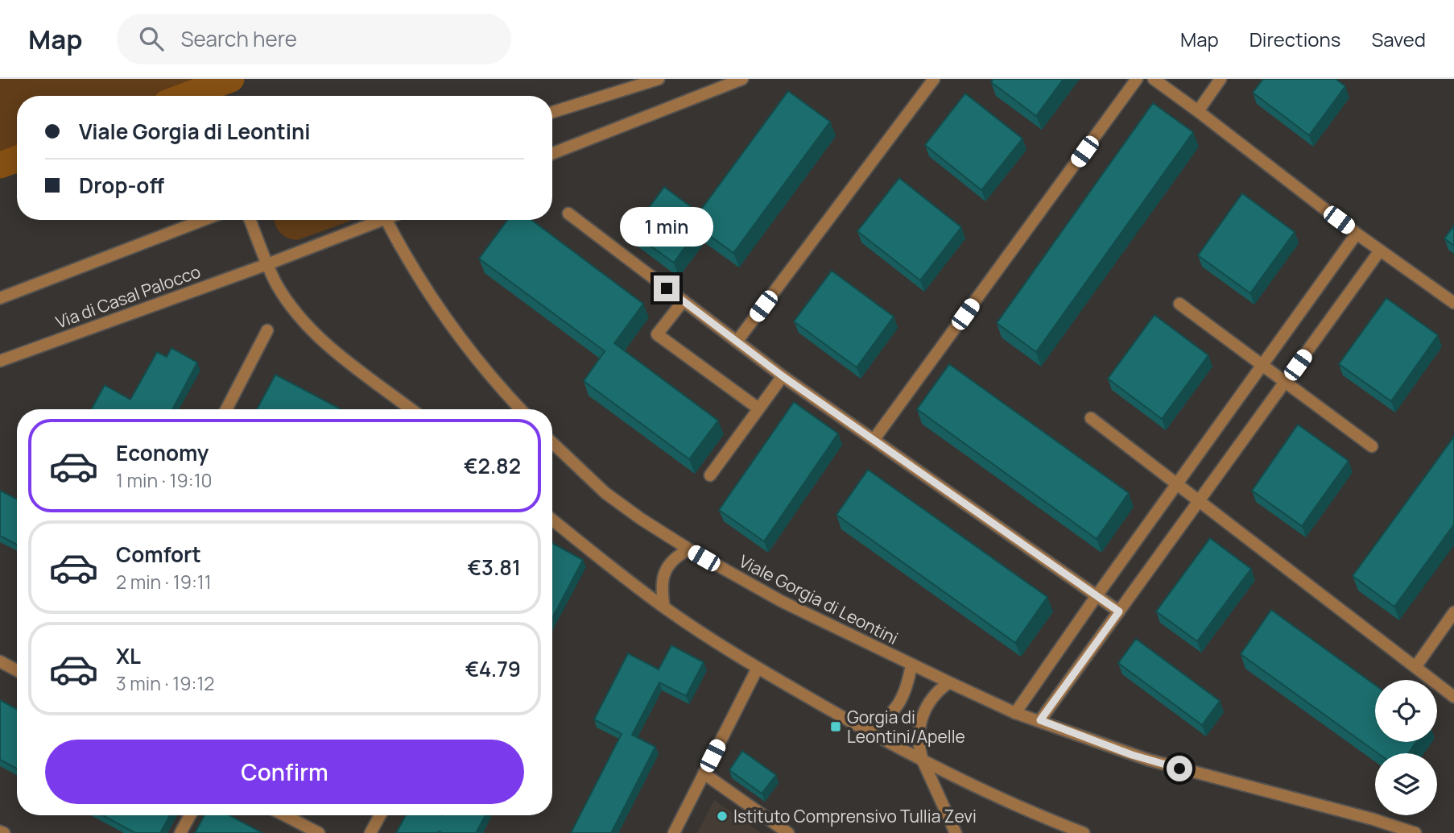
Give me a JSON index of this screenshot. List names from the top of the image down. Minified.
{"streets":{"street":["Via di Casal Palocco","Viale Gorgia di Leontini"]},"places":{"transit":["Gorgia di Leontini/Apelle"],"other":["Istituto Comprensivo Tullia Zevi"]},"page":{"header":"Map","search":"Search here","nav":["Map","Directions","Saved"],"banner":["Viale Gorgia di Leontini","Drop-off"],"bubble":"1 min","list":[{"name":"Economy","note":"1 min · 19:10","value":"€2.82"},{"name":"Comfort","note":"2 min · 19:11","value":"€3.81"},{"name":"XL","note":"3 min · 19:12","value":"€4.79"}],"buttons":"Confirm"}}
